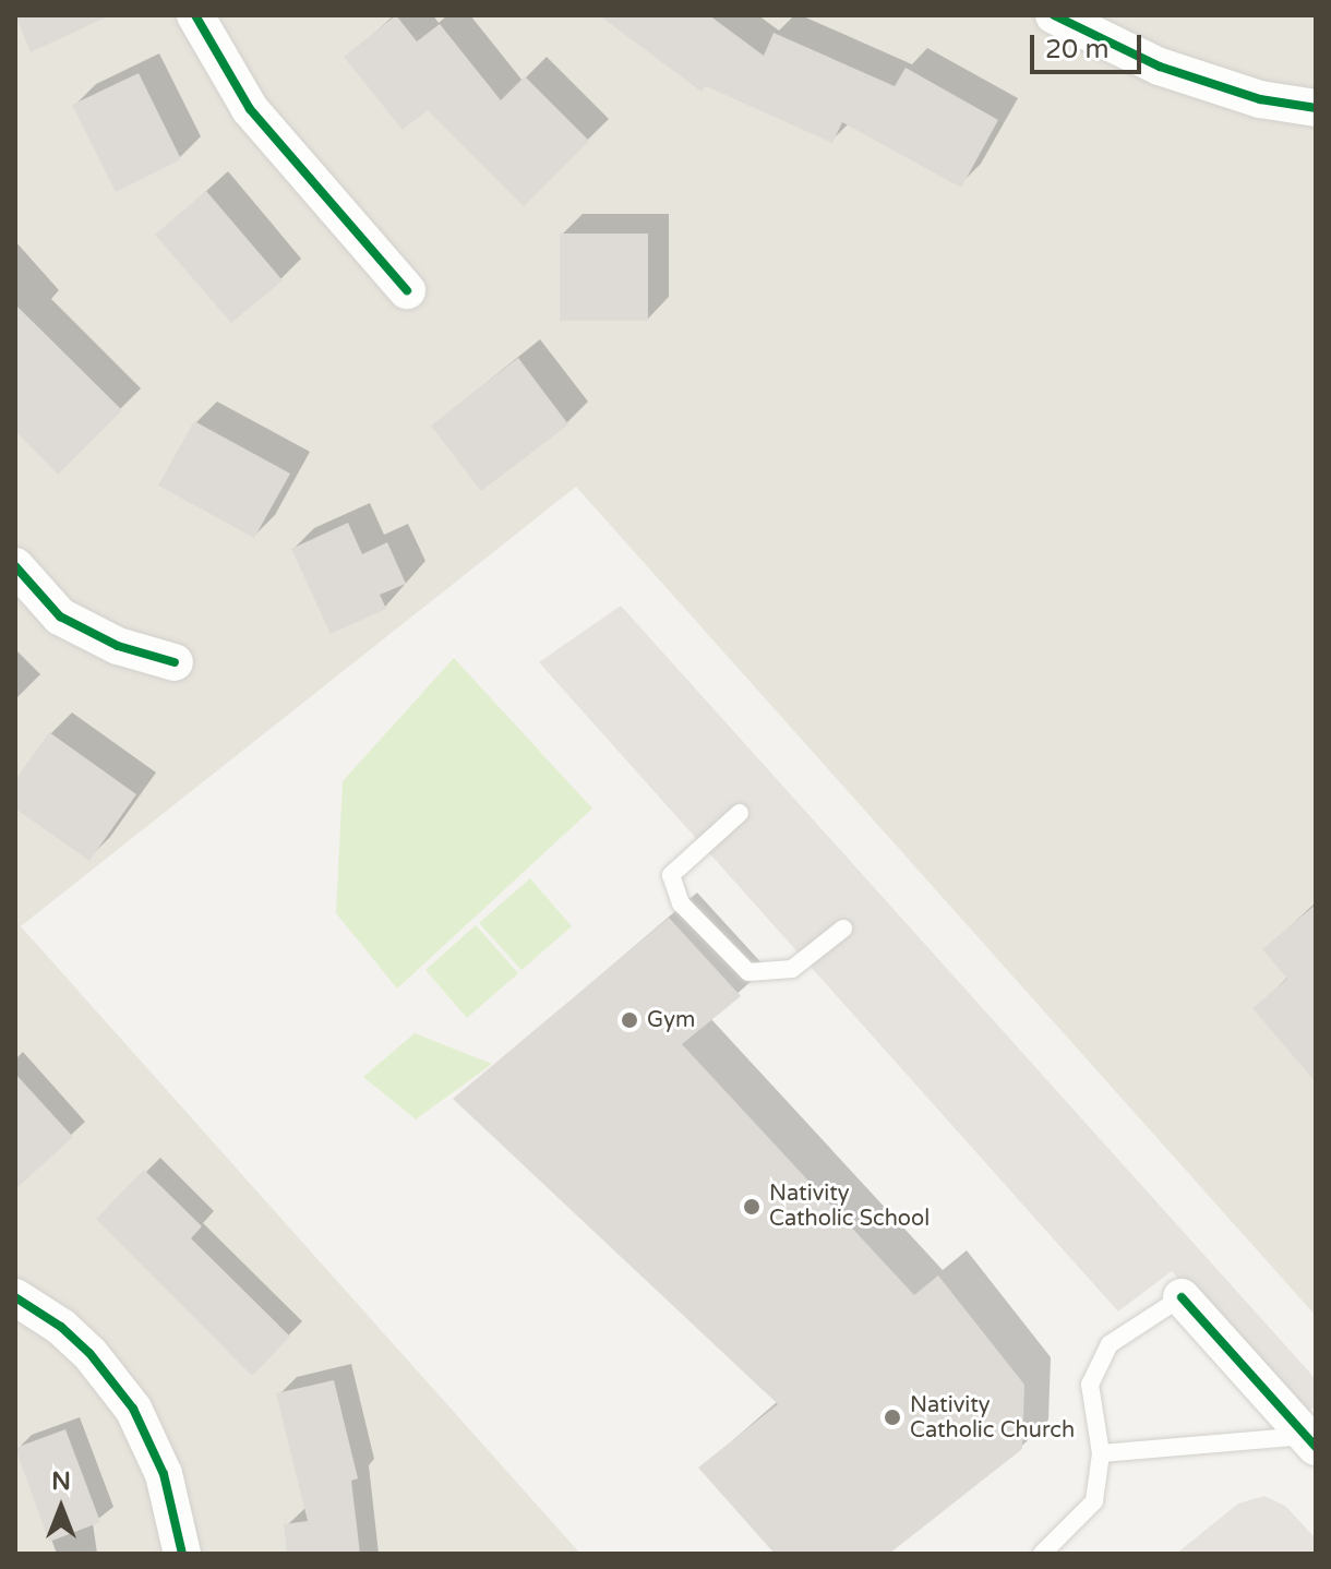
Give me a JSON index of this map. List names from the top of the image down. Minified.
{"places":["Gym","Nativity Catholic School","Nativity Catholic Church"],"scale_bar":"20 m","north":"top"}
